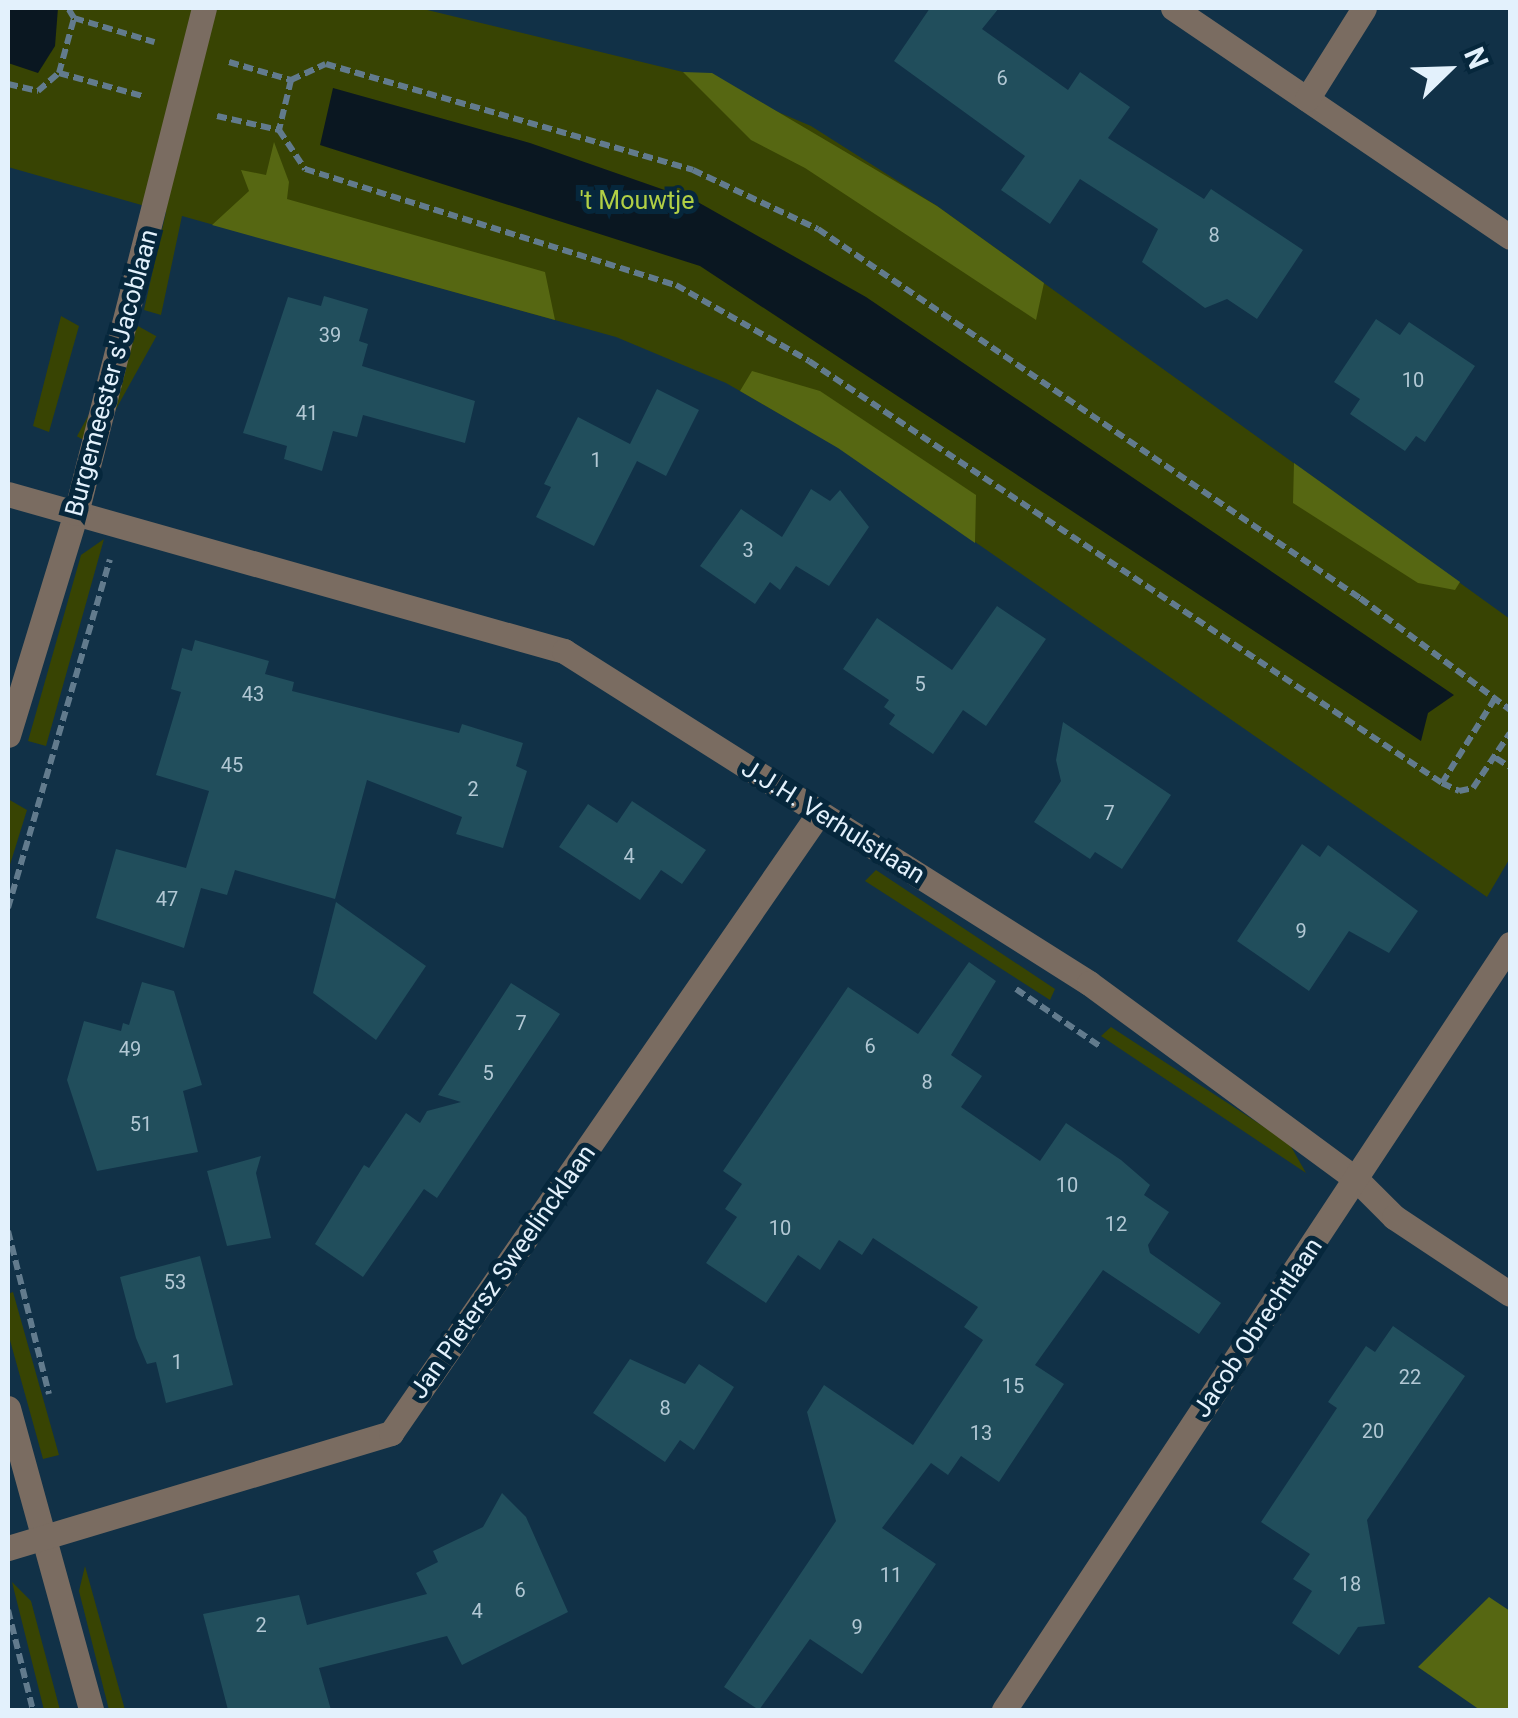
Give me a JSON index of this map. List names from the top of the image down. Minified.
{"streets":{"street":["Burgemeester s'Jacoblaan","J.J.H. Verhulstlaan","Jan Pietersz Sweelincklaan","Jacob Obrechtlaan"]},"crossings":[["Burgemeester s'Jacoblaan","J.J.H. Verhulstlaan"],["J.J.H. Verhulstlaan","Jan Pietersz Sweelincklaan"],["J.J.H. Verhulstlaan","Jacob Obrechtlaan"]],"parks":["'t Mouwtje"],"house_numbers":["6","8","39","10","41","1","3","5","43","45","2","7","4","47","9","7","6","49","5","8","51","10","12","10","53","1","22","15","8","20","13","11","18","6","4","2","9"],"north":"top right"}
